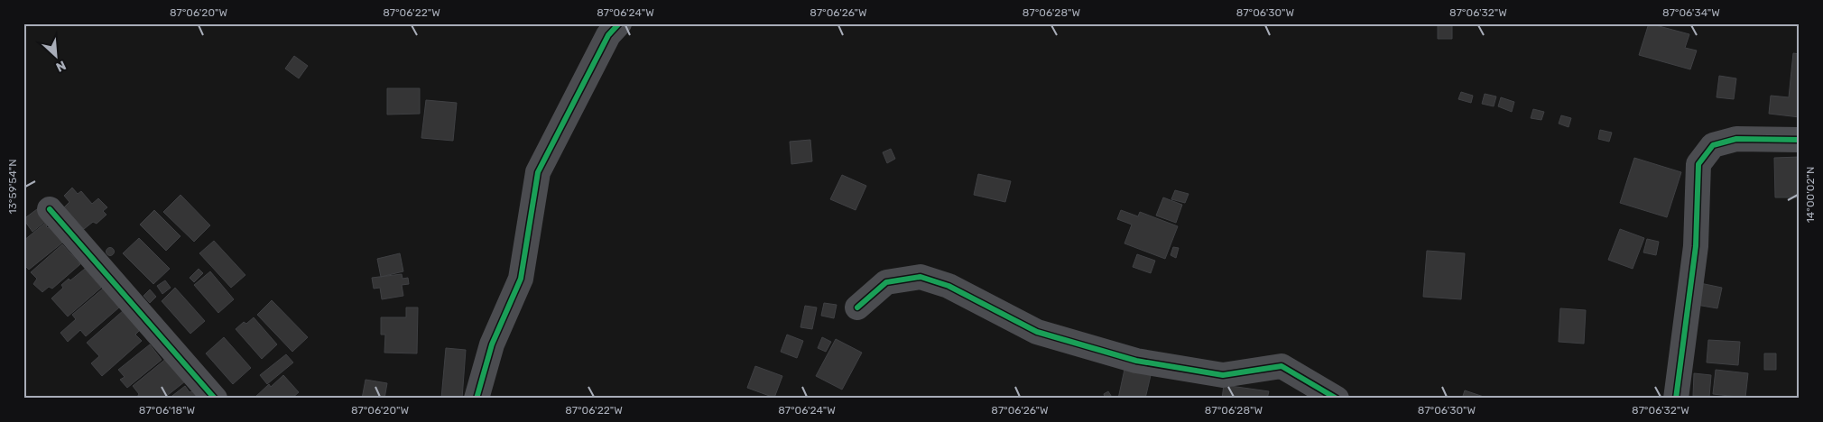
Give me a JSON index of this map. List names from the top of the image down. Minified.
{"north":"bottom right","coordinates":["87°06'20\"W","87°06'22\"W","87°06'24\"W","87°06'26\"W","87°06'28\"W","87°06'30\"W","87°06'32\"W","87°06'34\"W","13°59'54\"N","14°00'02\"N","87°06'18\"W"]}
